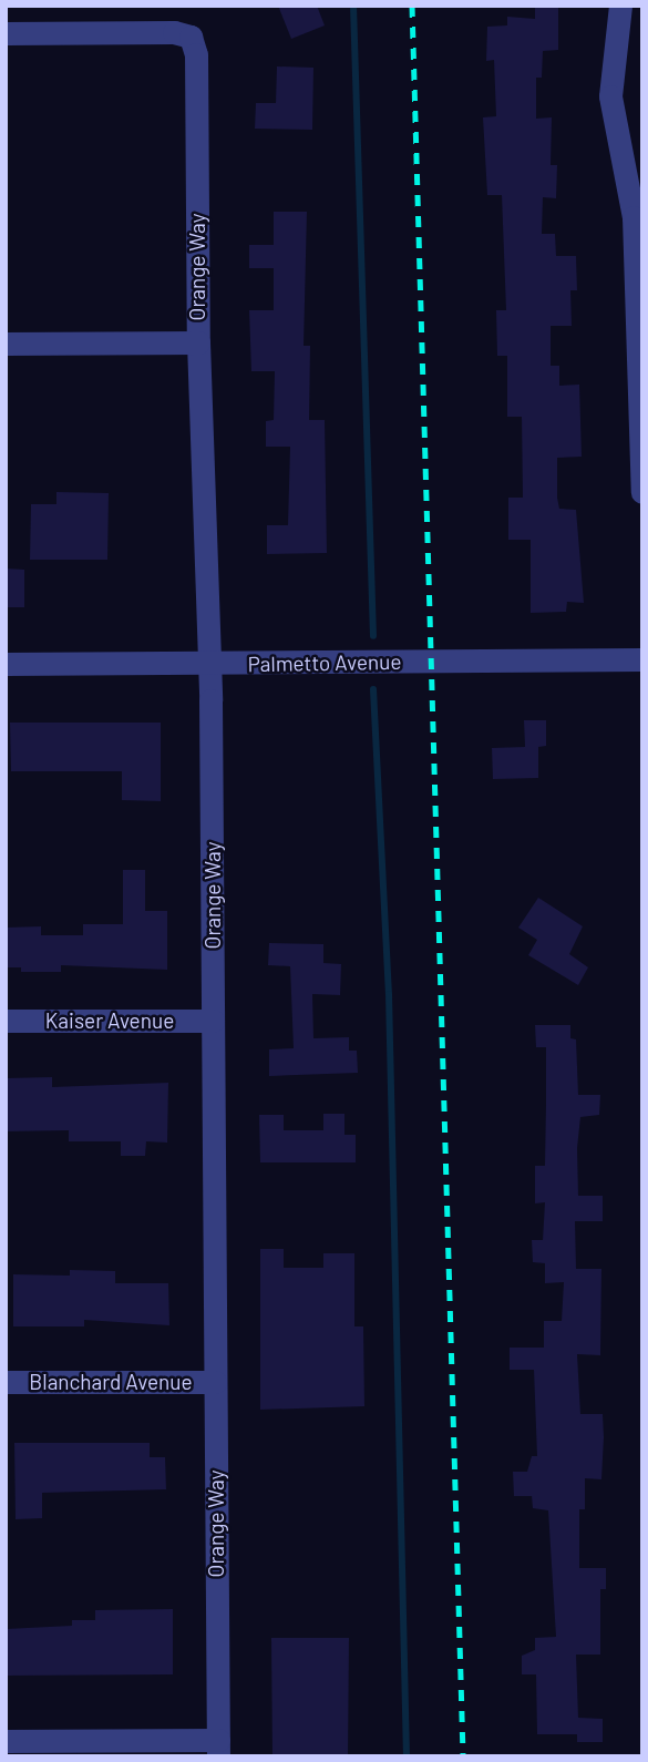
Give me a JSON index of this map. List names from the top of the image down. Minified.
{"streets":{"street":["Orange Way","Palmetto Avenue","Kaiser Avenue","Blanchard Avenue"]},"crossings":[["Orange Way","Palmetto Avenue"],["Orange Way","Kaiser Avenue"],["Orange Way","Blanchard Avenue"]]}
